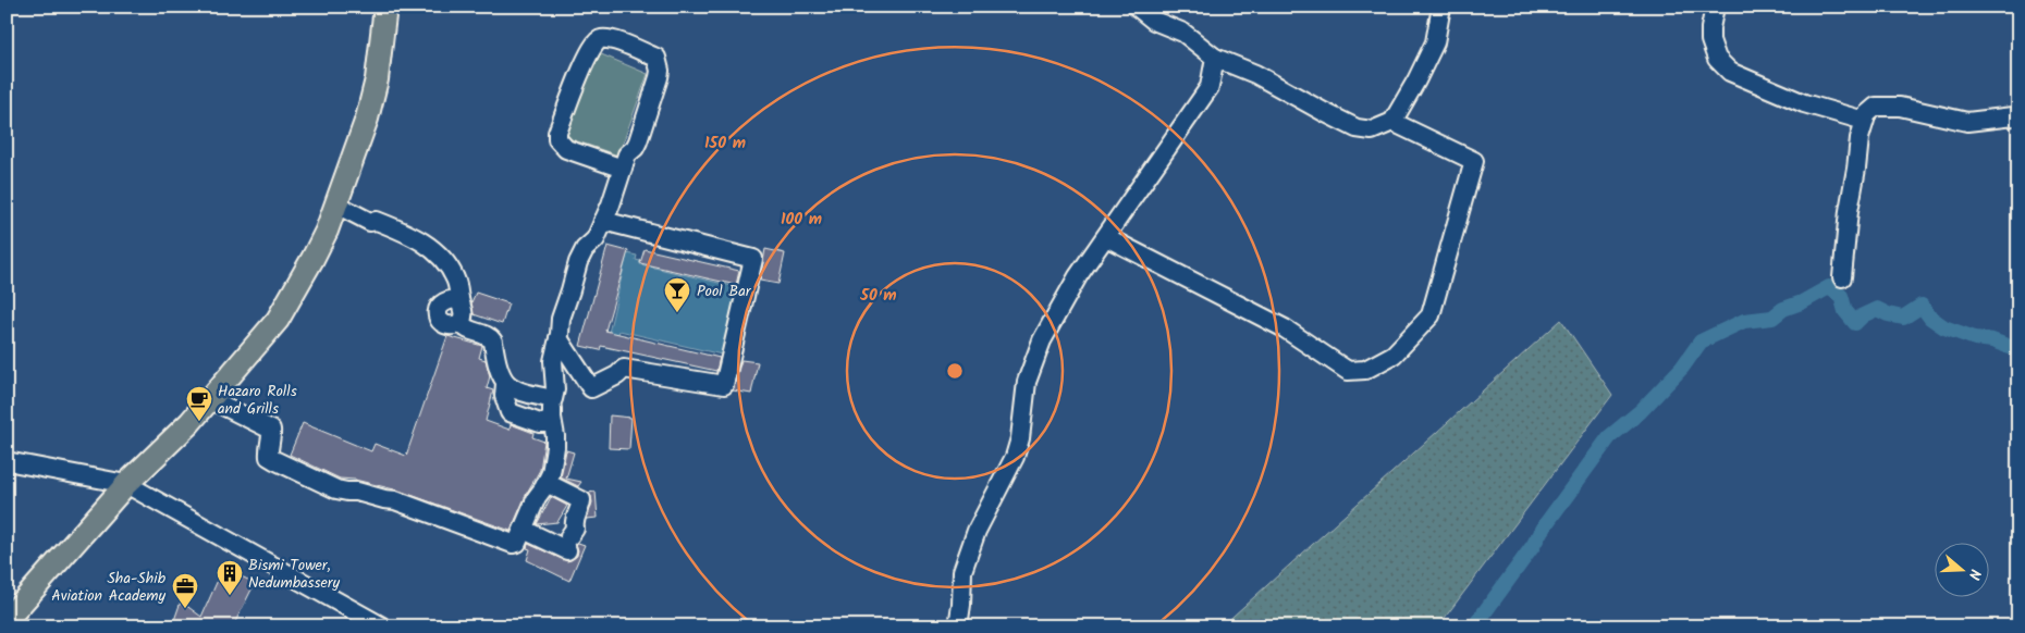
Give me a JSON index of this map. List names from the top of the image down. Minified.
{"places":{"bar":["Pool Bar"],"cafe":["Hazaro Rolls and Grills"],"building":["Bismi Tower, Nedumbassery"],"office":["Sha-Shib Aviation Academy"]},"north":"right","rings":["150 m","100 m","50 m"]}
